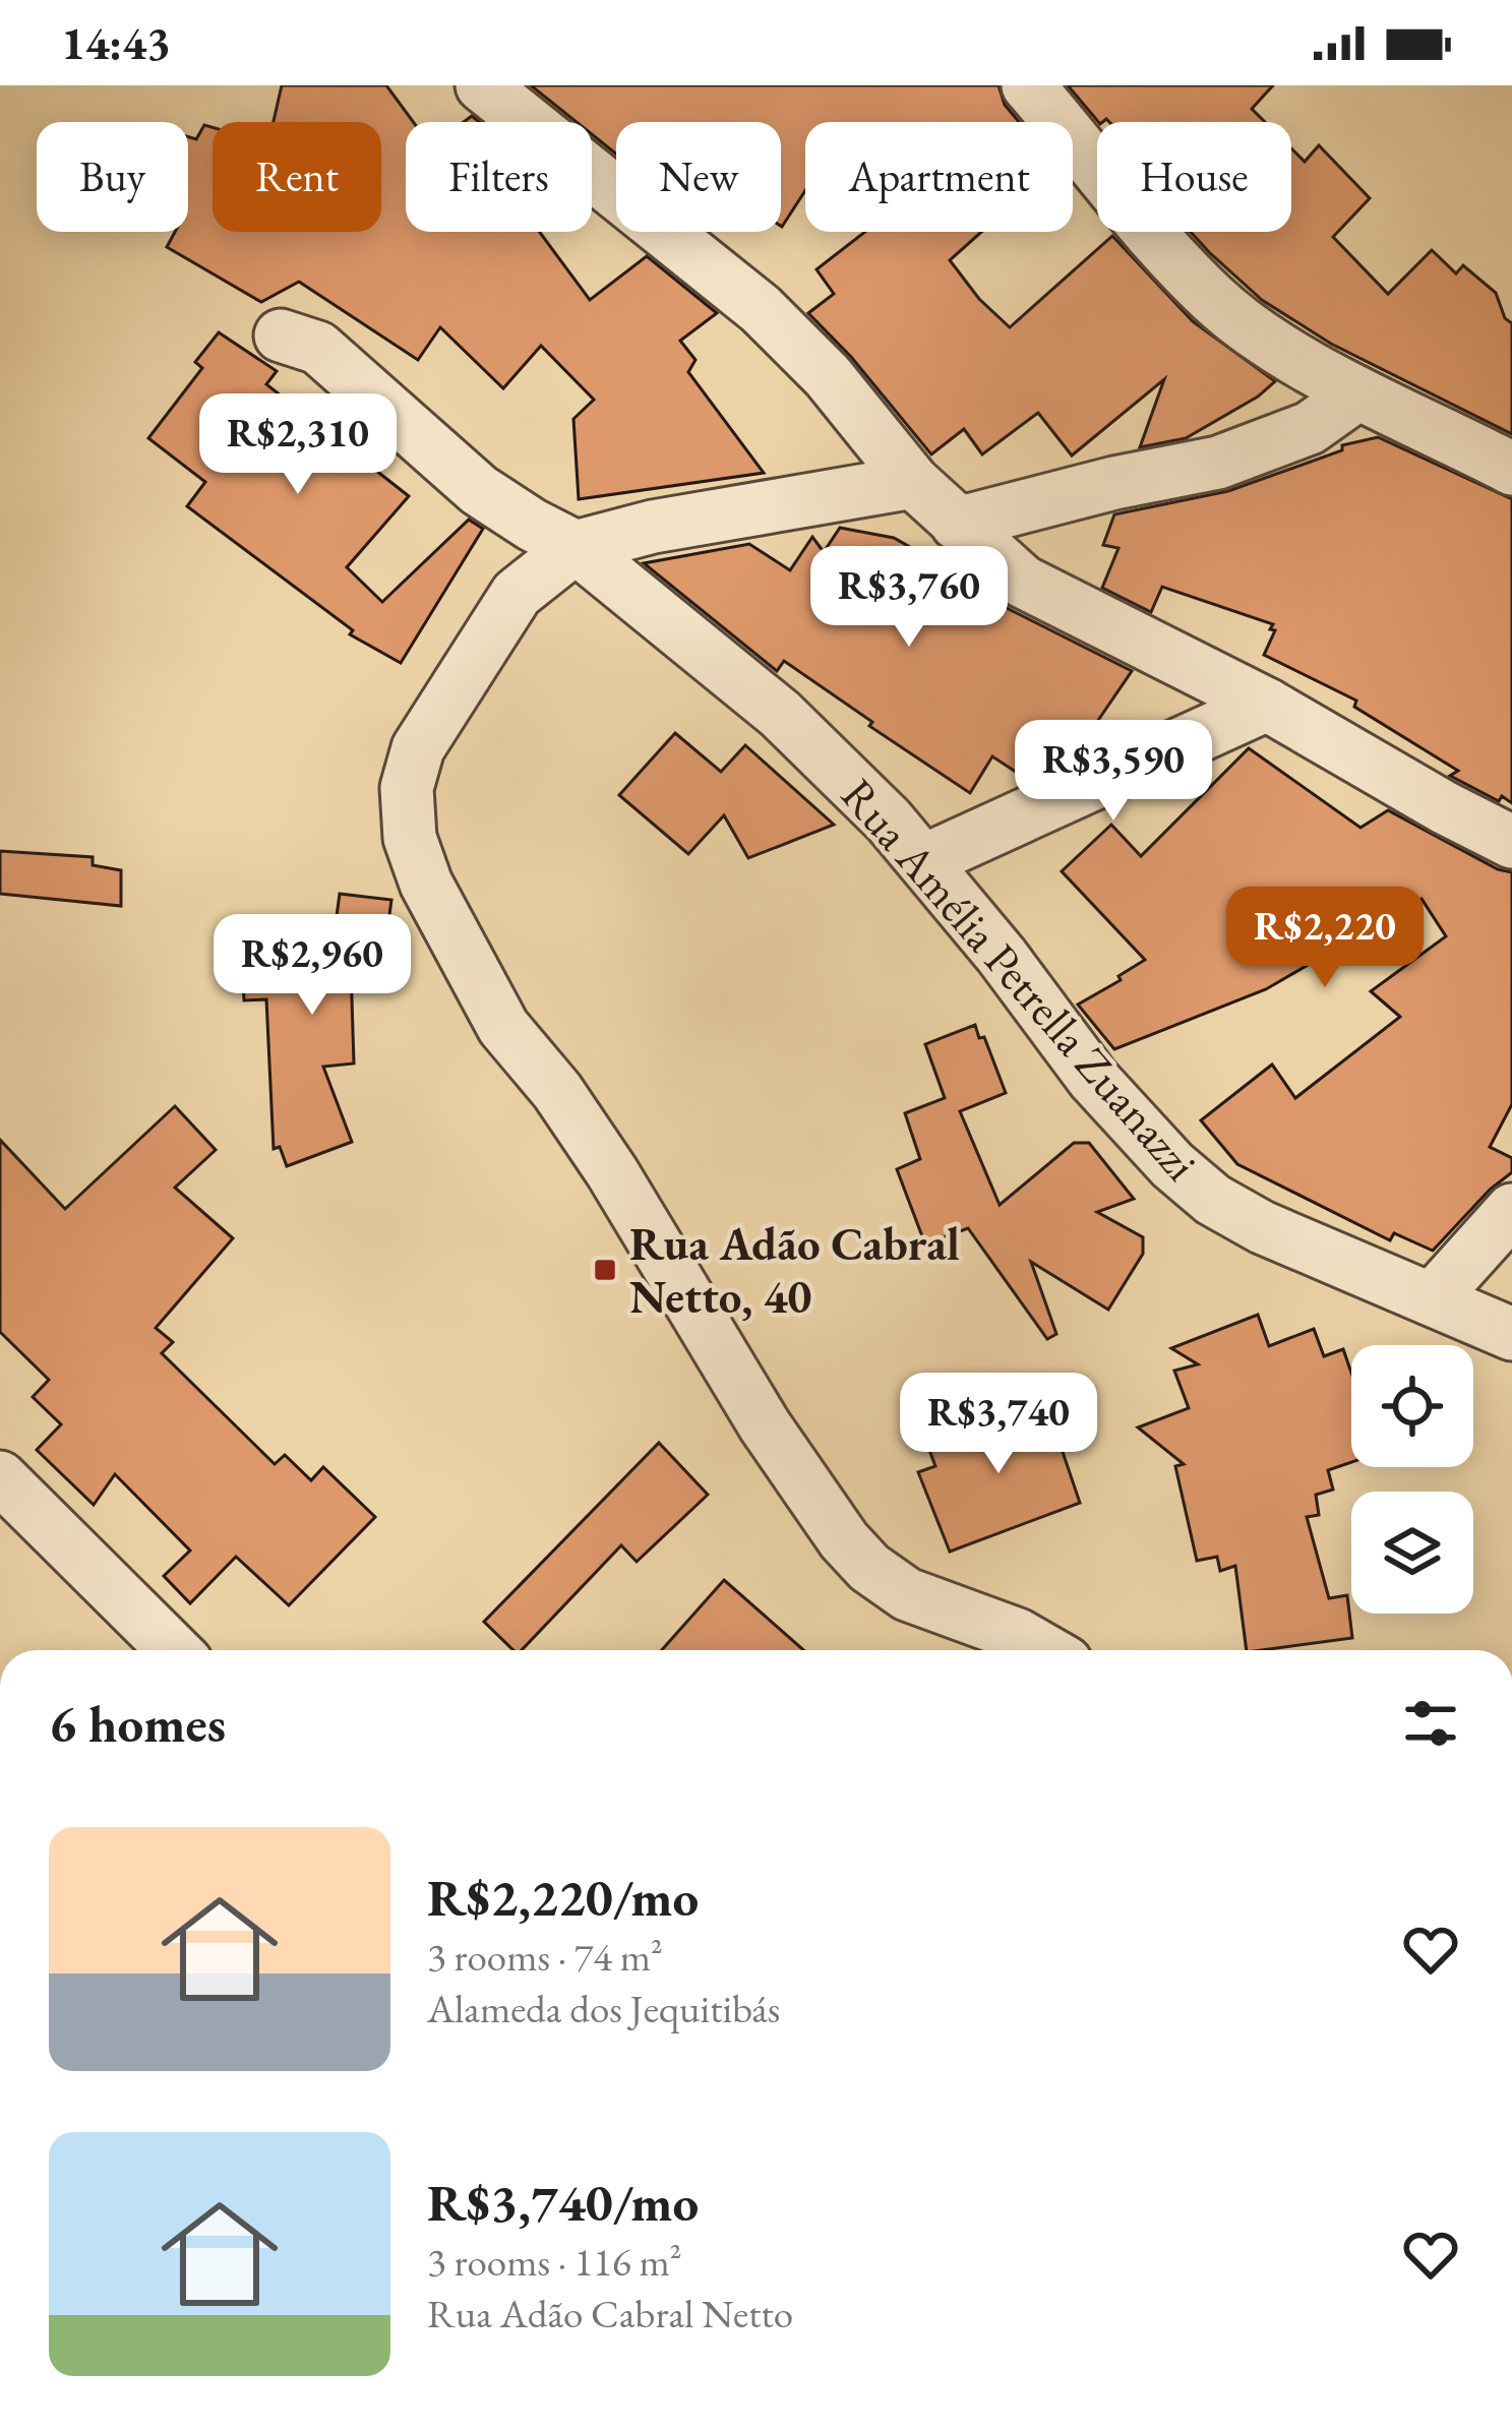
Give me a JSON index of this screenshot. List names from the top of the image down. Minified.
{"streets":{"street":["Rua Amélia Petrella Zuanazzi"]},"places":{"transit":["Rua Adão Cabral Netto, 40"]},"page":{"status":"14:43","chip":["Buy","Rent","Filters","New","Apartment","House"],"price":["R$2,310","R$3,760","R$3,590","R$2,220","R$2,960","R$3,740"],"heading":"6 homes","list":[{"name":"R$2,220/mo","note":"3 rooms · 74 m² · Alameda dos Jequitibás"},{"name":"R$3,740/mo","note":"3 rooms · 116 m² · Rua Adão Cabral Netto"}]}}
